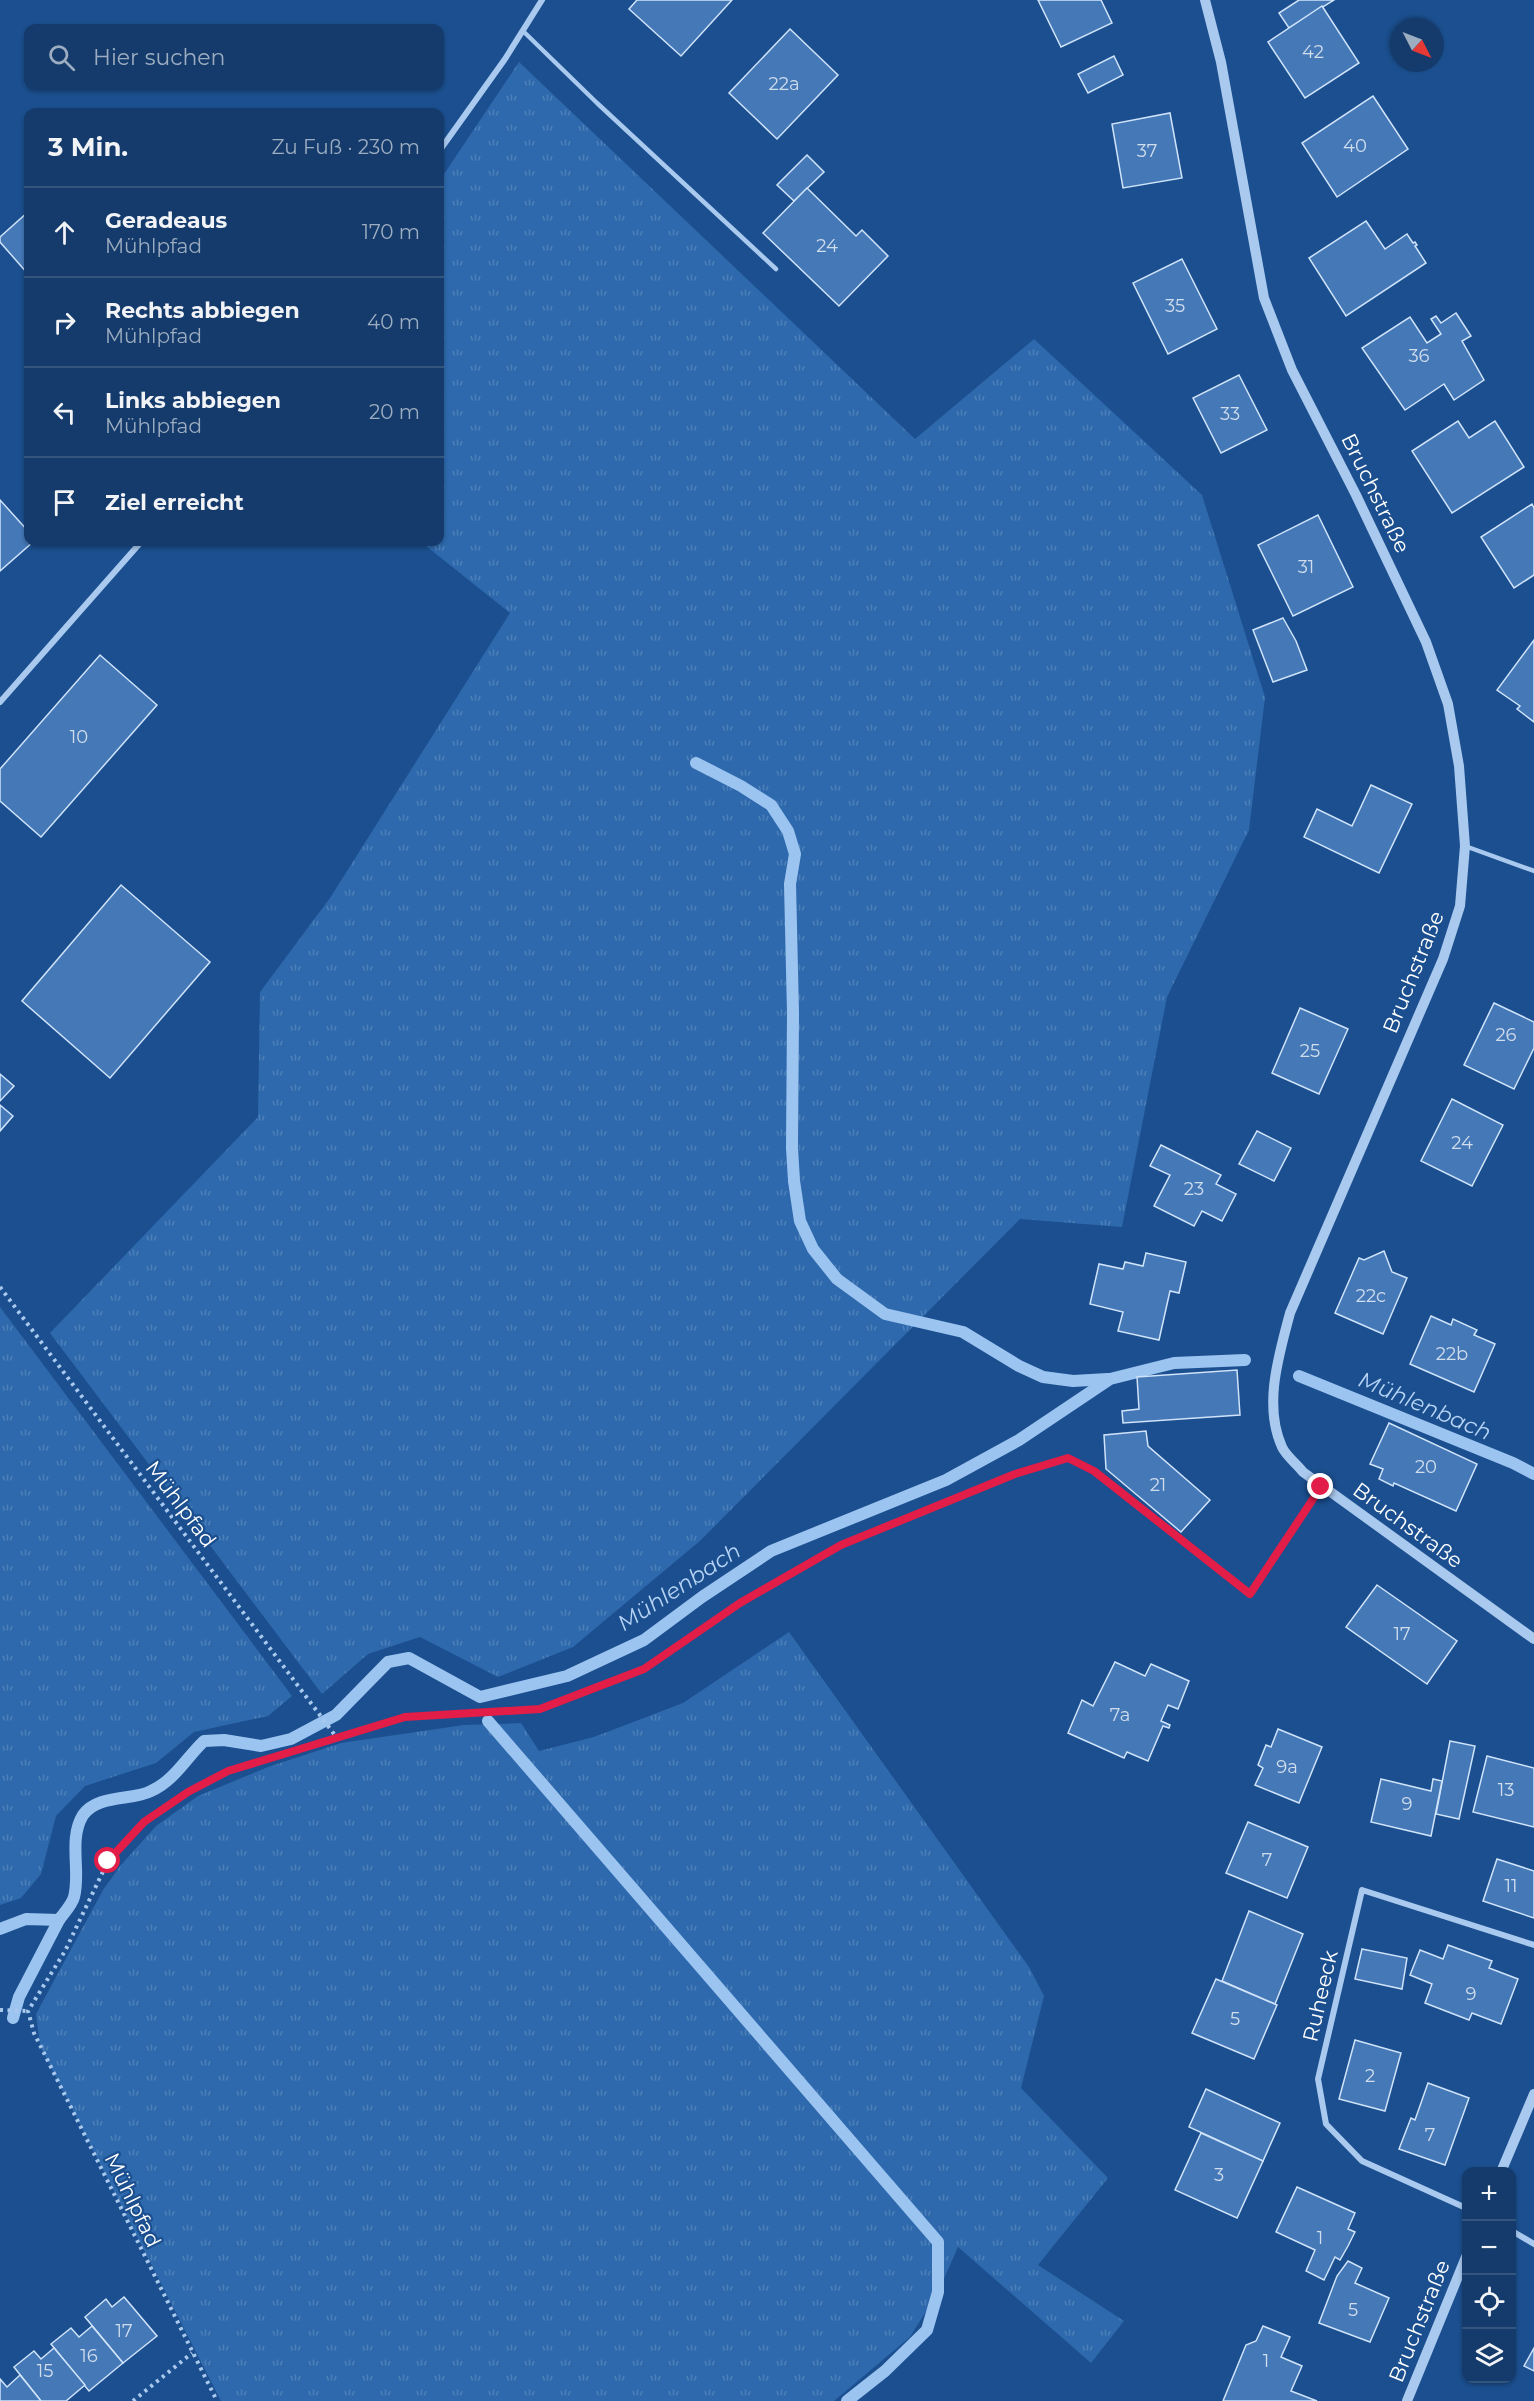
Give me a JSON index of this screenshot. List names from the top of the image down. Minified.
{"streets":{"street":["Bruchstraße","Ruheeck"],"path":["Mühlpfad"]},"water":["Mühlenbach"],"house_numbers":["42","22a","40","37","24","35","36","33","31","10","26","25","24","23","22c","22b","20","21","17","7a","9a","13","9","7","11","9","5","2","7","3","1","5","17","16","1","15"],"north":"bottom right","page":{"search":"Hier suchen","heading":["3 Min.","Zu Fuß · 230 m"],"list":[["Geradeaus","Mühlpfad","170 m"],["Rechts abbiegen","Mühlpfad","40 m"],["Links abbiegen","Mühlpfad","20 m"],"Ziel erreicht"],"map_buttons":["+","−"]}}
